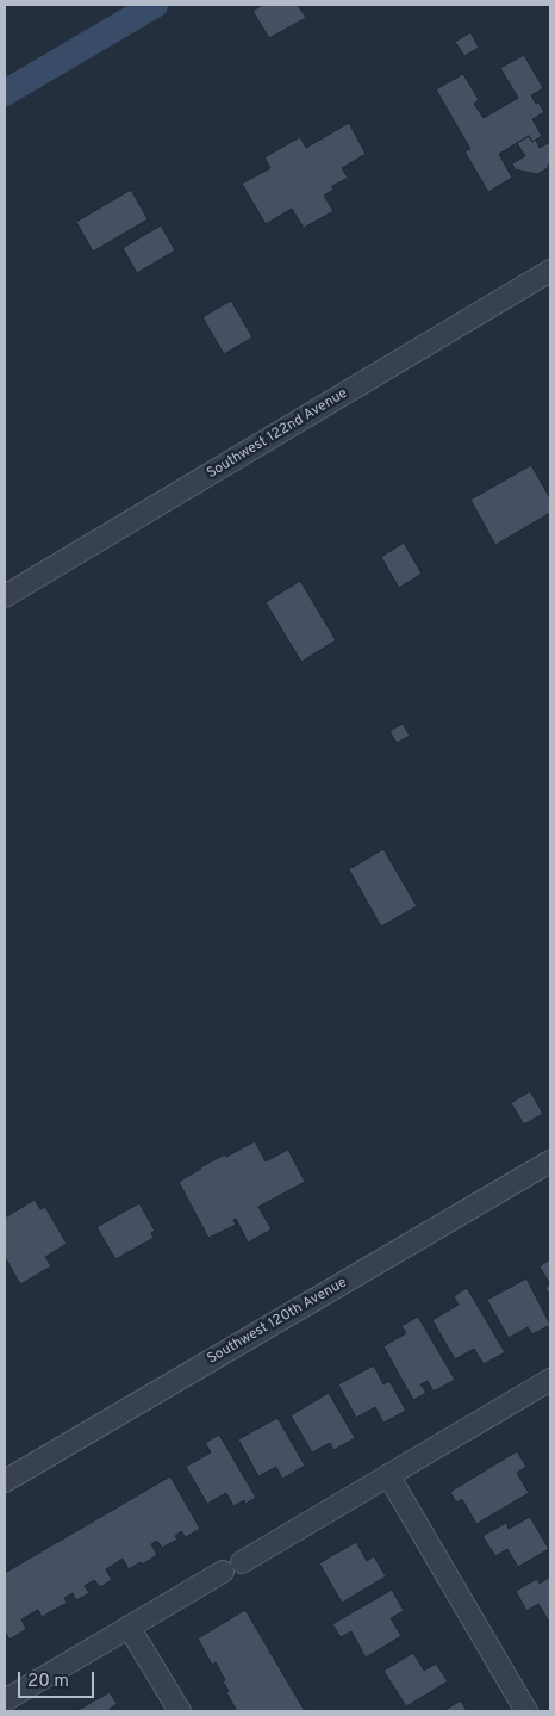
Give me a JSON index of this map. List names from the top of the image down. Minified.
{"streets":{"street":["Southwest 122nd Avenue","Southwest 120th Avenue"]},"scale_bar":"20 m"}
